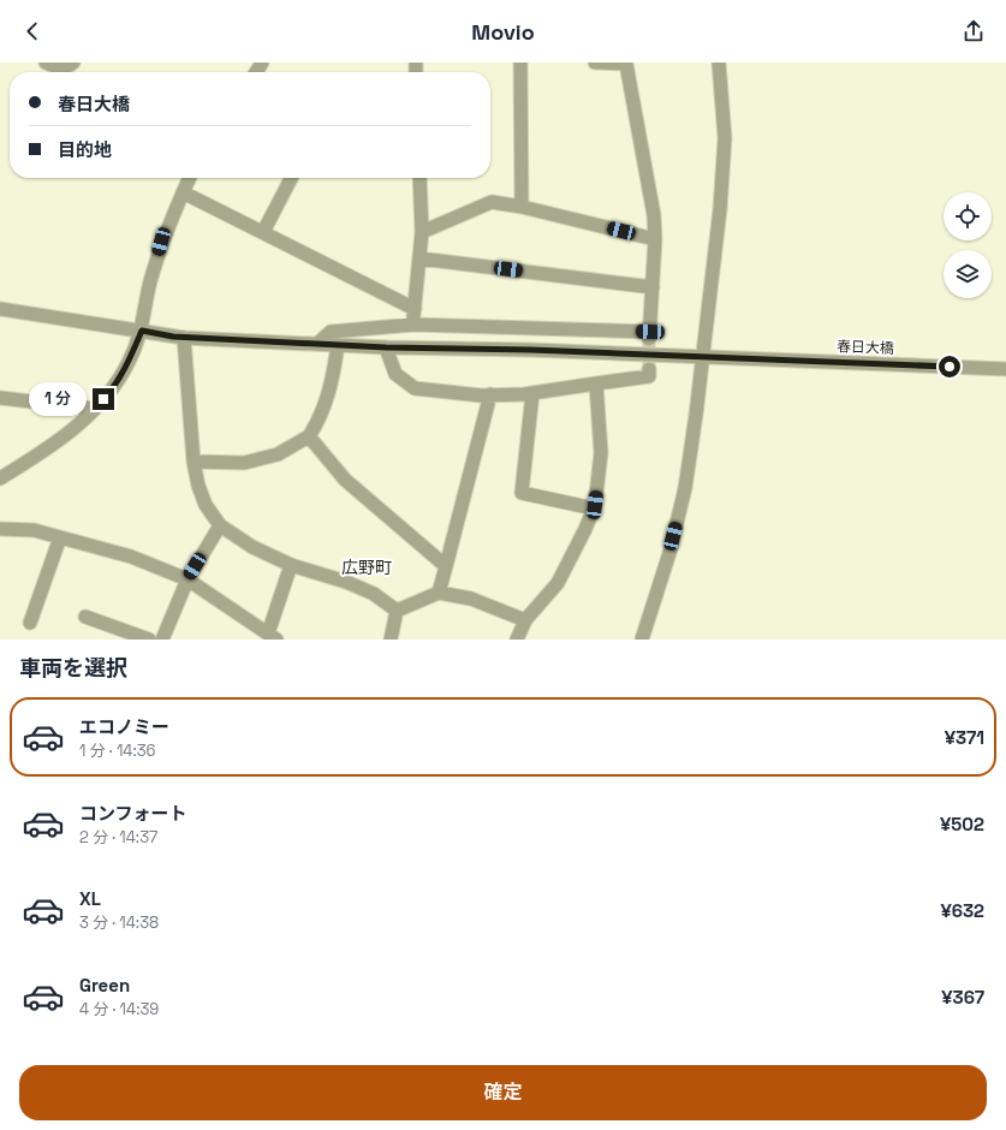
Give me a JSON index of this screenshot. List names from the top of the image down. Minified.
{"streets":{"street":["春日大橋"]},"districts":["広野町"],"page":{"header":"Movio","banner":["春日大橋","目的地"],"bubble":"1 分","heading":"車両を選択","list":[{"name":"エコノミー","note":"1 分 · 14:36","value":"¥371"},{"name":"コンフォート","note":"2 分 · 14:37","value":"¥502"},{"name":"XL","note":"3 分 · 14:38","value":"¥632"},{"name":"Green","note":"4 分 · 14:39","value":"¥367"}],"buttons":"確定"}}
